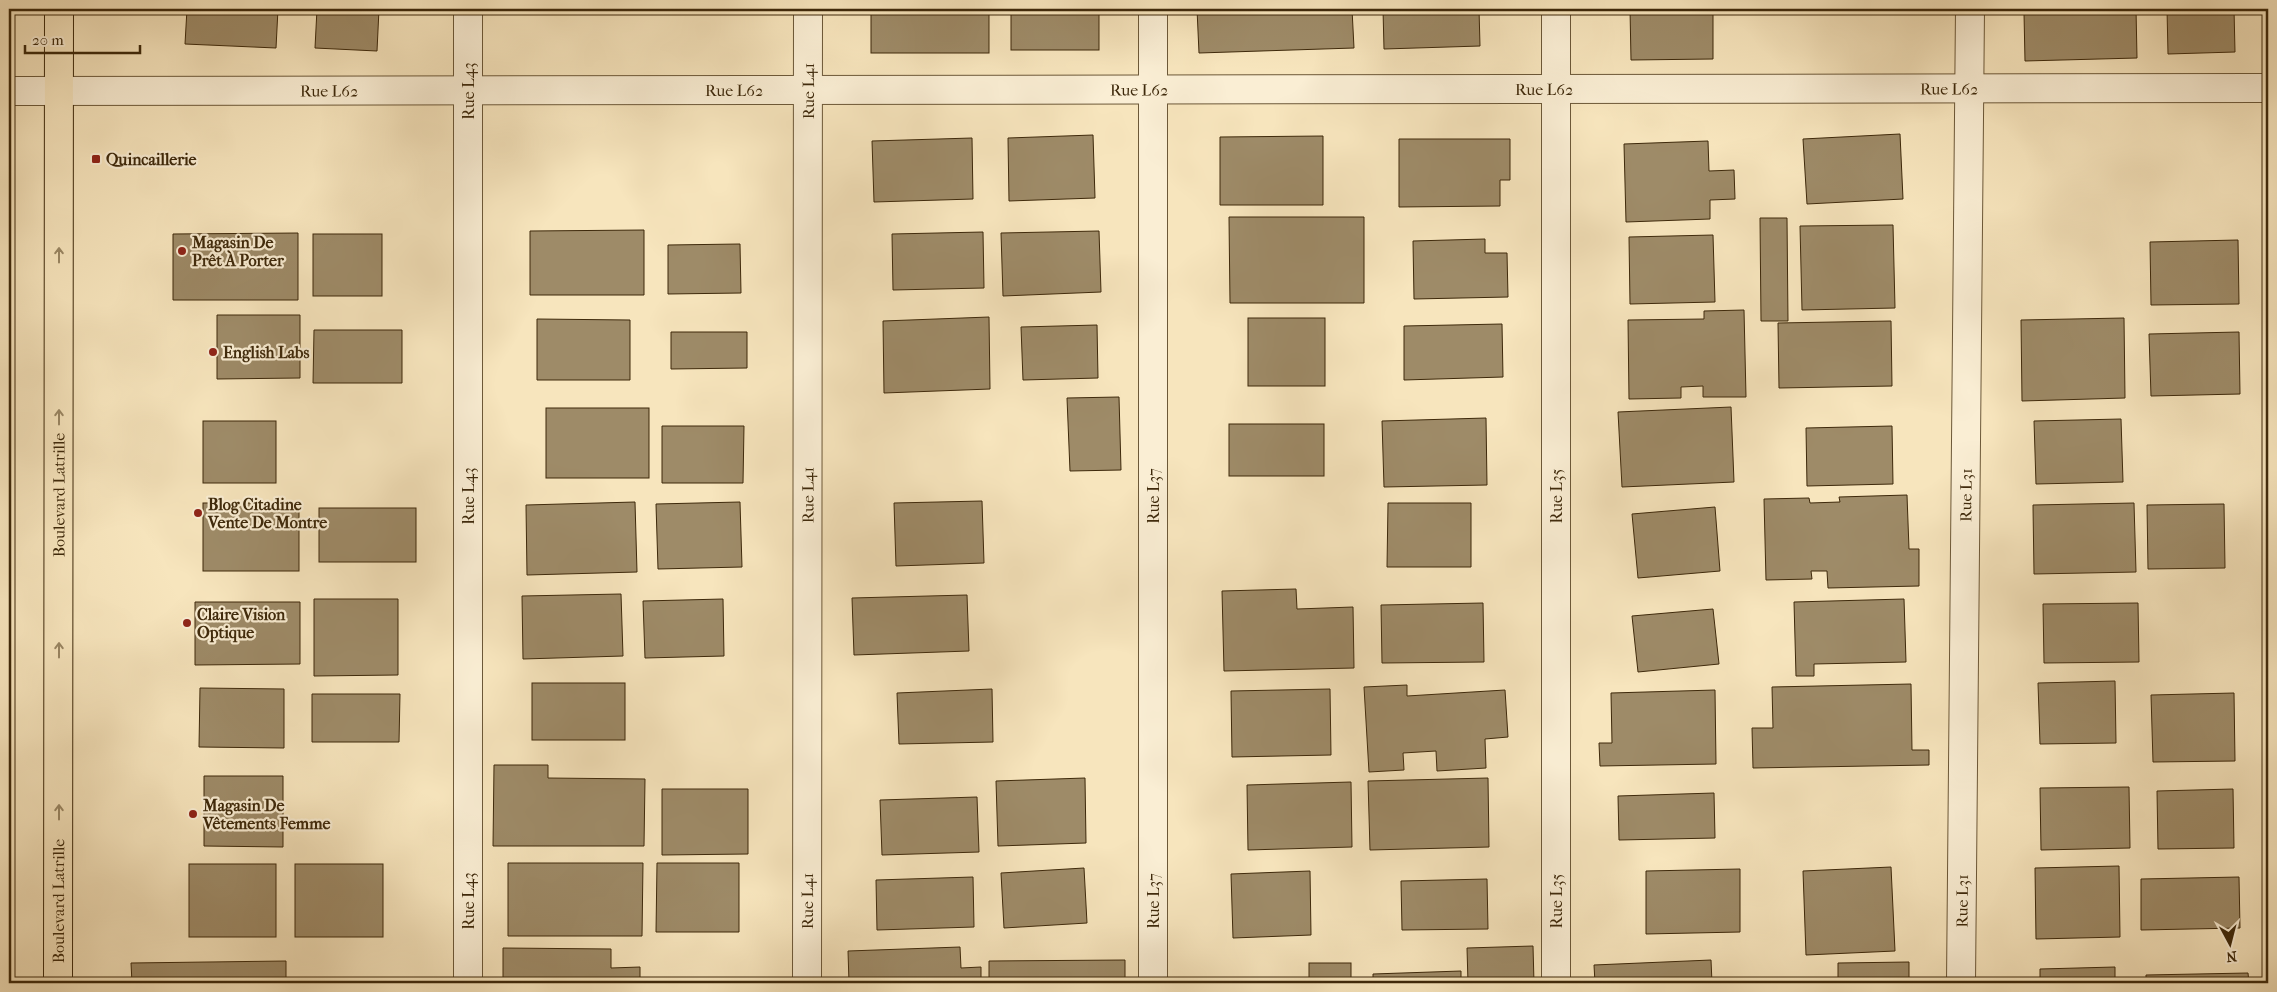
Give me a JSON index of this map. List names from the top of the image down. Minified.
{"streets":{"main road":["Boulevard Latrille"],"street":["Rue L62","Rue L43","Rue L41","Rue L37","Rue L35","Rue L31"]},"crossings":[["Rue L62","Rue L43"],["Rue L62","Rue L41"],["Rue L62","Boulevard Latrille"],["Rue L62","Rue L37"],["Rue L62","Rue L35"],["Rue L62","Rue L31"]],"one_way":["Boulevard Latrille"],"places":{"transit":["Quincaillerie"],"other":["Magasin De Prêt À Porter","English Labs","Blog Citadine Vente De Montre","Claire Vision Optique","Magasin De Vêtements Femme"]},"scale_bar":"20 m","north":"bottom"}
